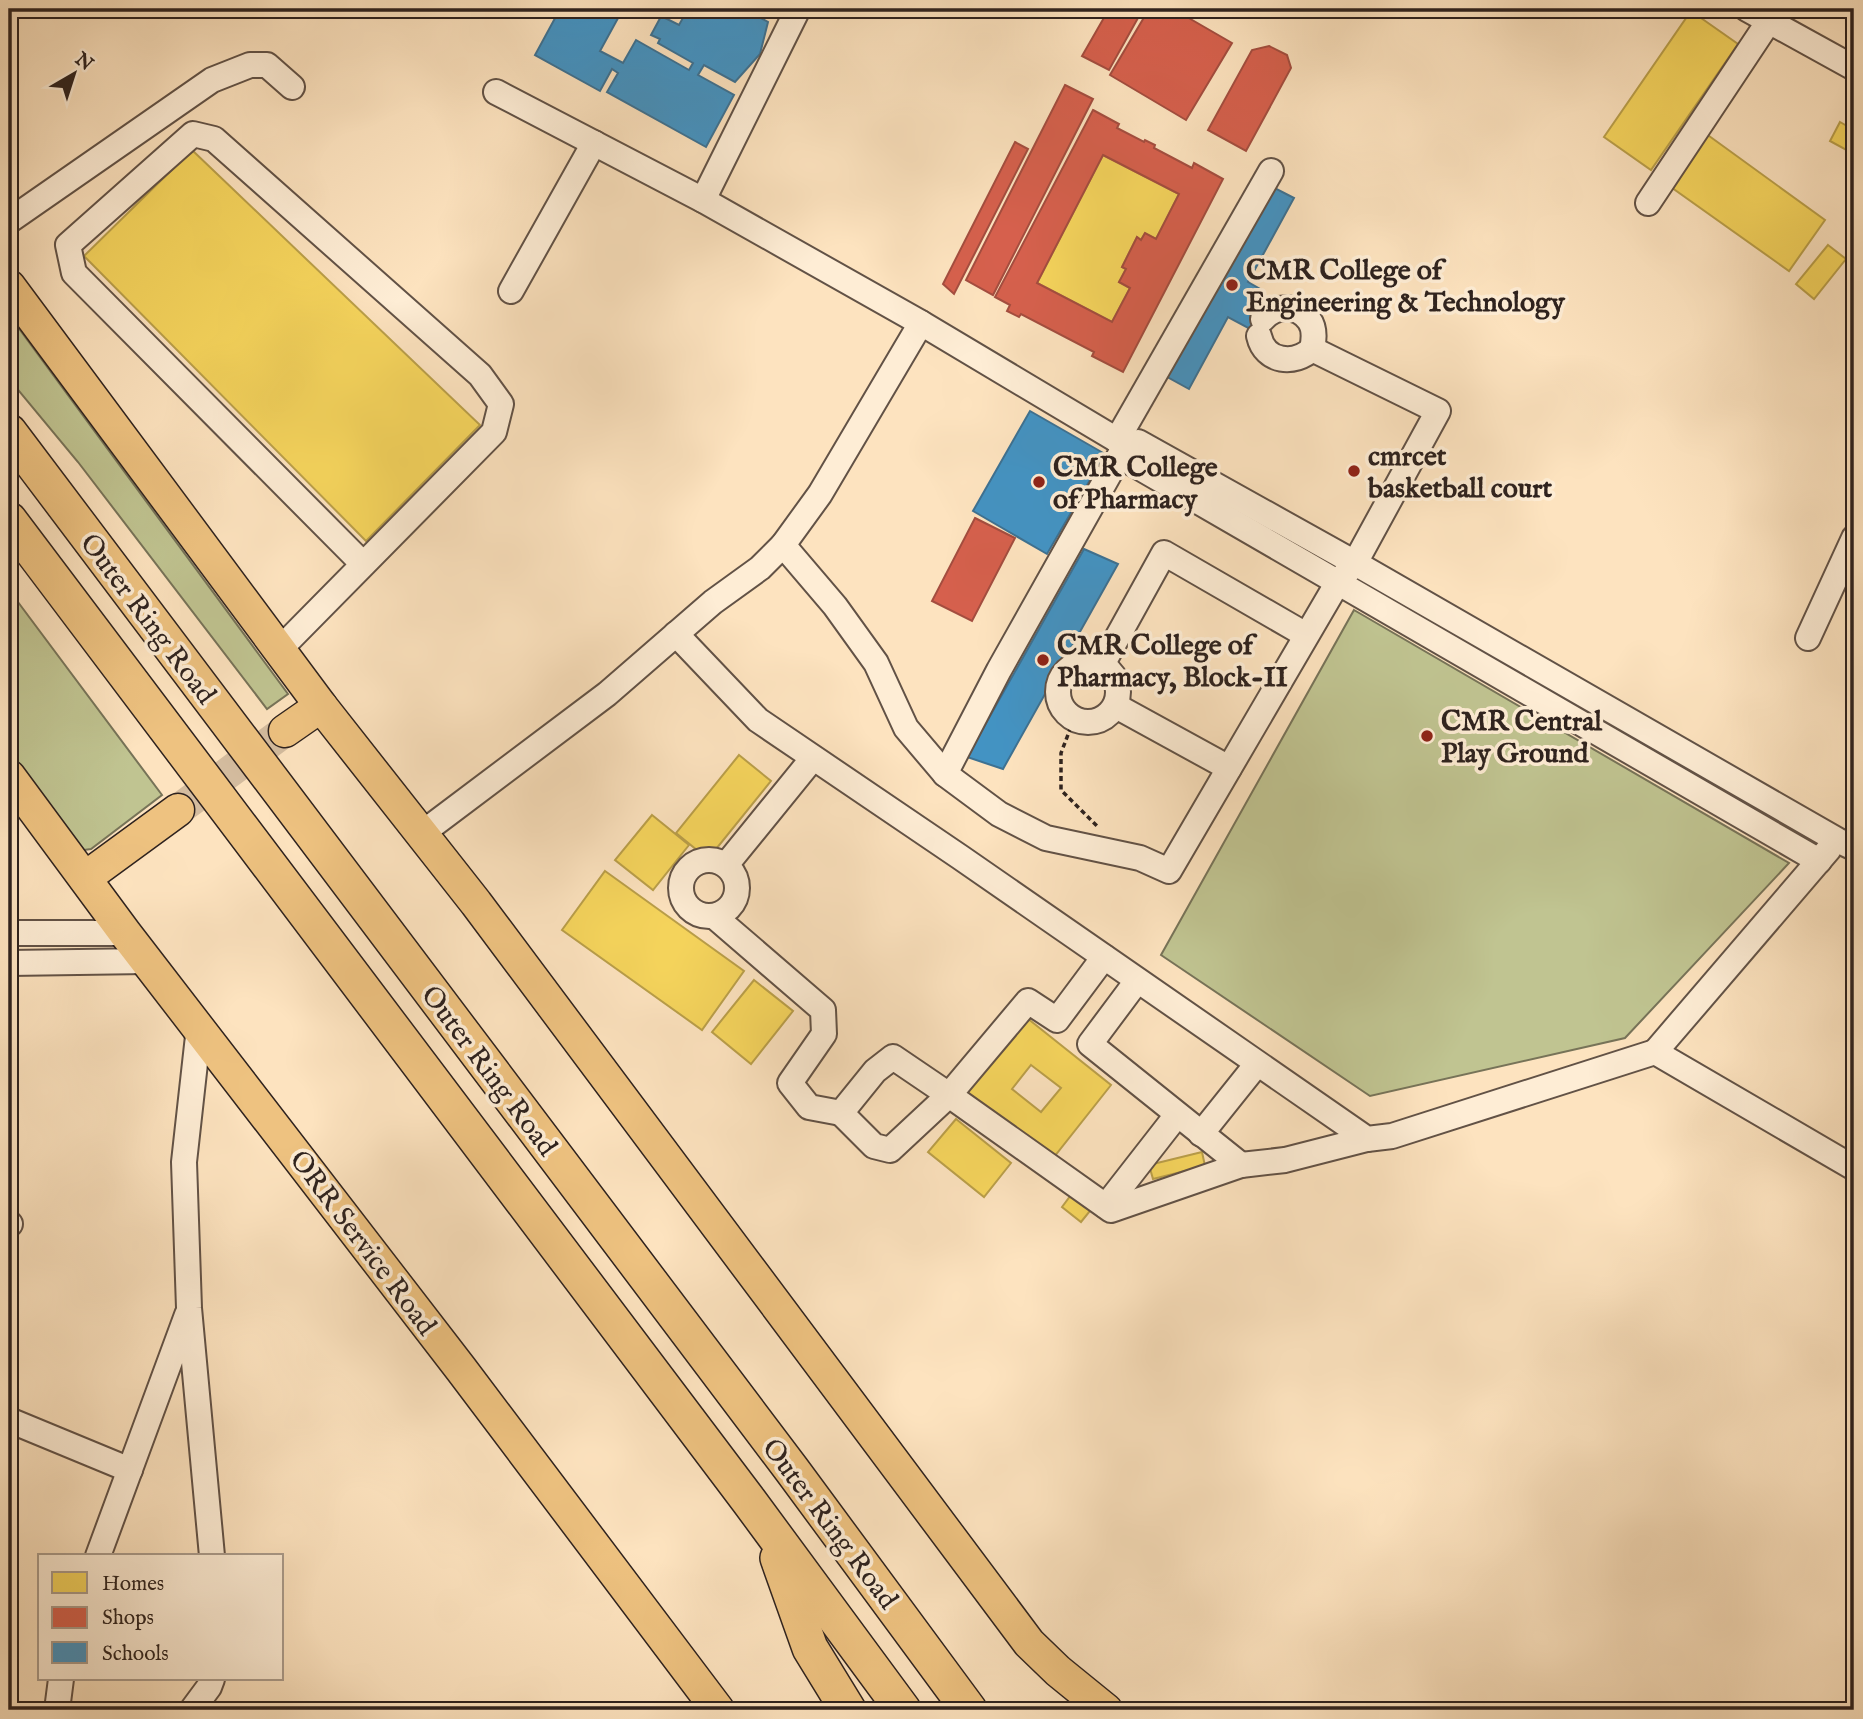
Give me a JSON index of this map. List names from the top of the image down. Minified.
{"streets":{"highway":["Outer Ring Road"],"main road":["ORR Service Road"]},"places":["CMR College of Engineering & Technology","cmrcet basketball court","CMR College of Pharmacy","CMR College of Pharmacy, Block-II","CMR Central Play Ground"],"legend":["Homes","Shops","Schools"],"north":"top right"}
